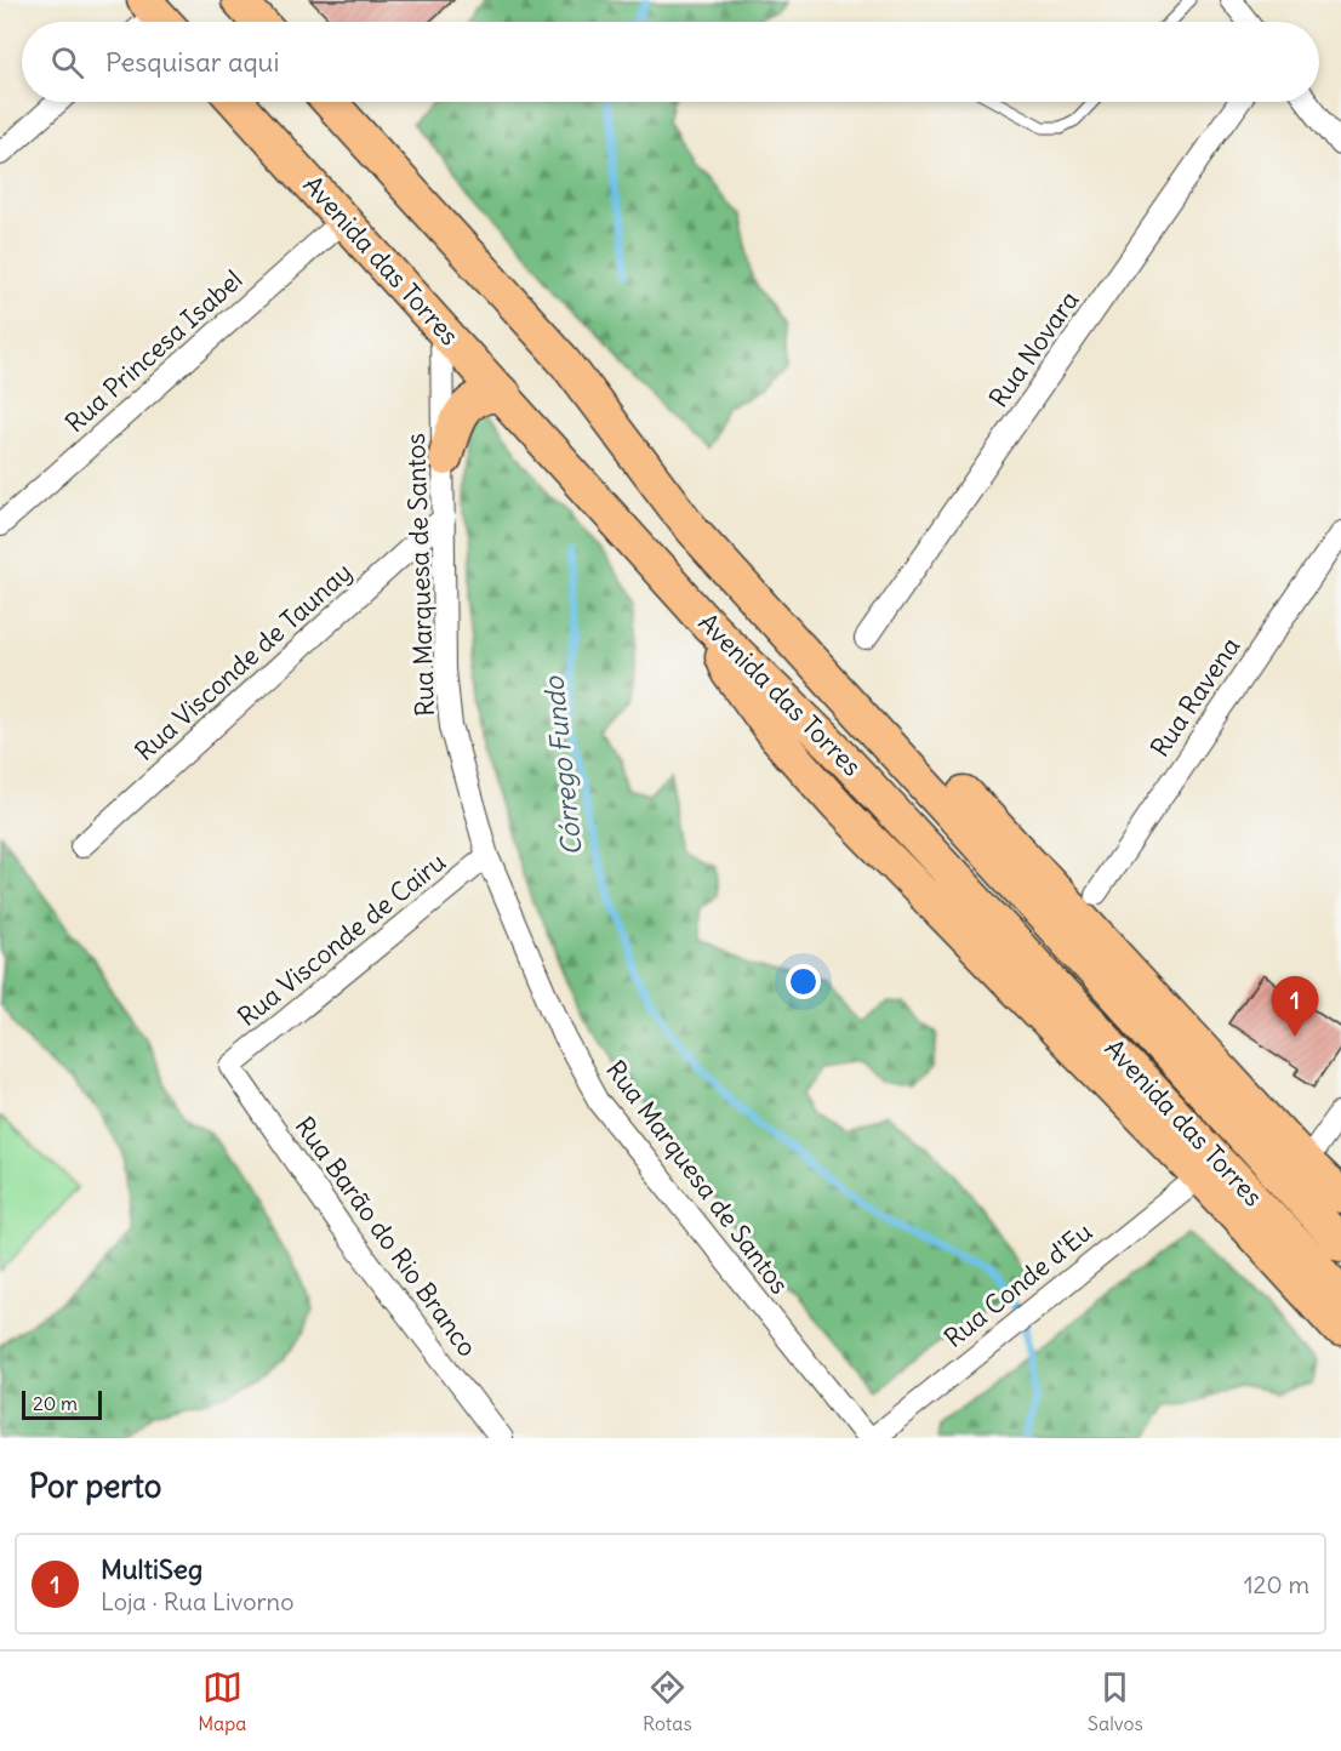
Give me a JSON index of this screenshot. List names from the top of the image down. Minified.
{"streets":{"main road":["Avenida das Torres"],"street":["Rua Novara","Rua Princesa Isabel","Rua Marquesa de Santos","Rua Visconde de Taunay","Rua Ravena","Rua Visconde de Cairu","Rua Barão do Rio Branco","Rua Conde d'Eu"]},"crossings":[["Avenida das Torres","Rua Princesa Isabel"],["Avenida das Torres","Rua Marquesa de Santos"],["Rua Marquesa de Santos","Rua Visconde de Taunay"],["Rua Marquesa de Santos","Rua Visconde de Cairu"],["Rua Visconde de Cairu","Rua Barão do Rio Branco"]],"water":["Córrego Fundo"],"scale_bar":"20 m","page":{"search":"Pesquisar aqui","pins":"1","scale":"20 m","heading":"Por perto","list":[{"mark":"1","name":"MultiSeg","note":"Loja · Rua Livorno","value":"120 m"}],"nav":["Mapa","Rotas","Salvos"]}}
